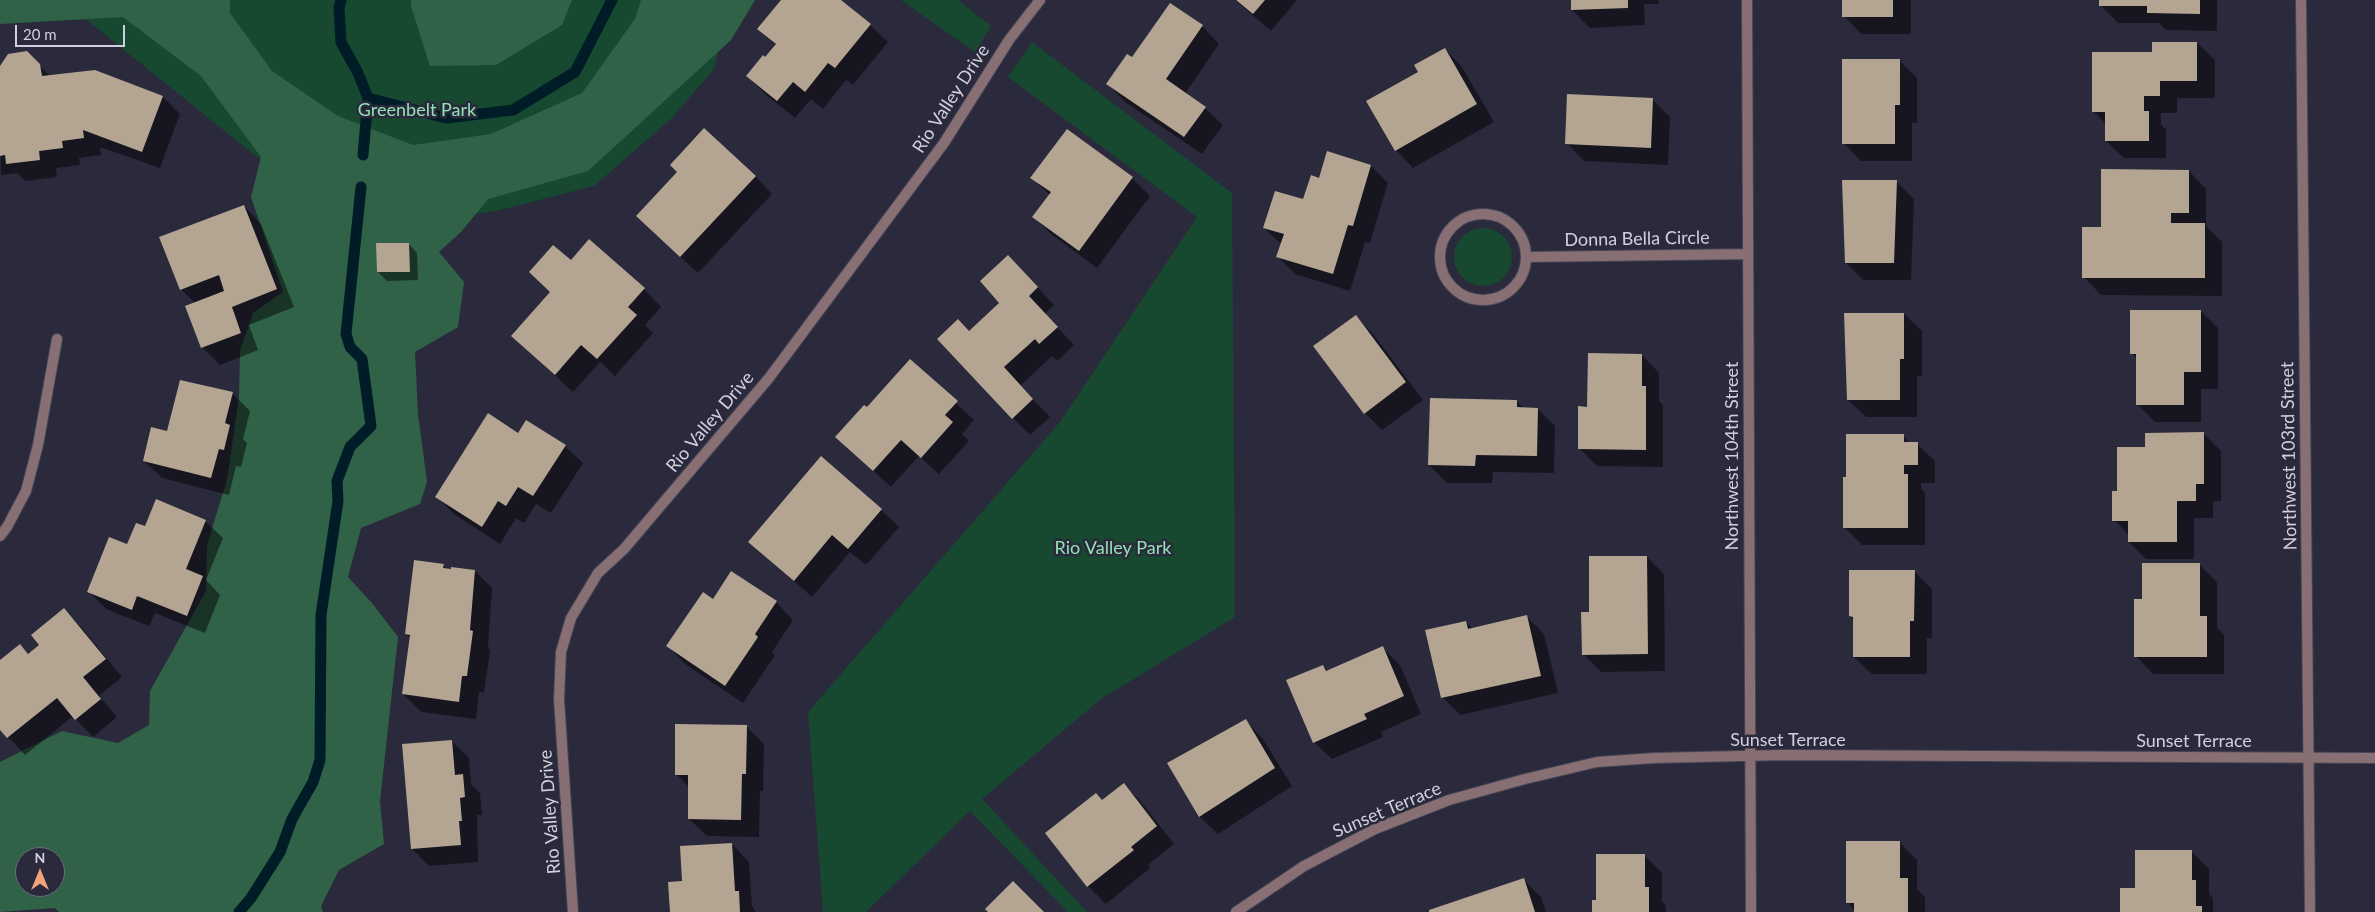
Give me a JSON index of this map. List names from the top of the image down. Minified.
{"streets":{"street":["Rio Valley Drive","Donna Bella Circle","Northwest 104th Street","Northwest 103rd Street","Sunset Terrace"]},"crossings":[["Donna Bella Circle","Northwest 104th Street"],["Northwest 104th Street","Sunset Terrace"],["Northwest 103rd Street","Sunset Terrace"]],"parks":["Greenbelt Park","Rio Valley Park"],"scale_bar":"20 m","north":"top"}
